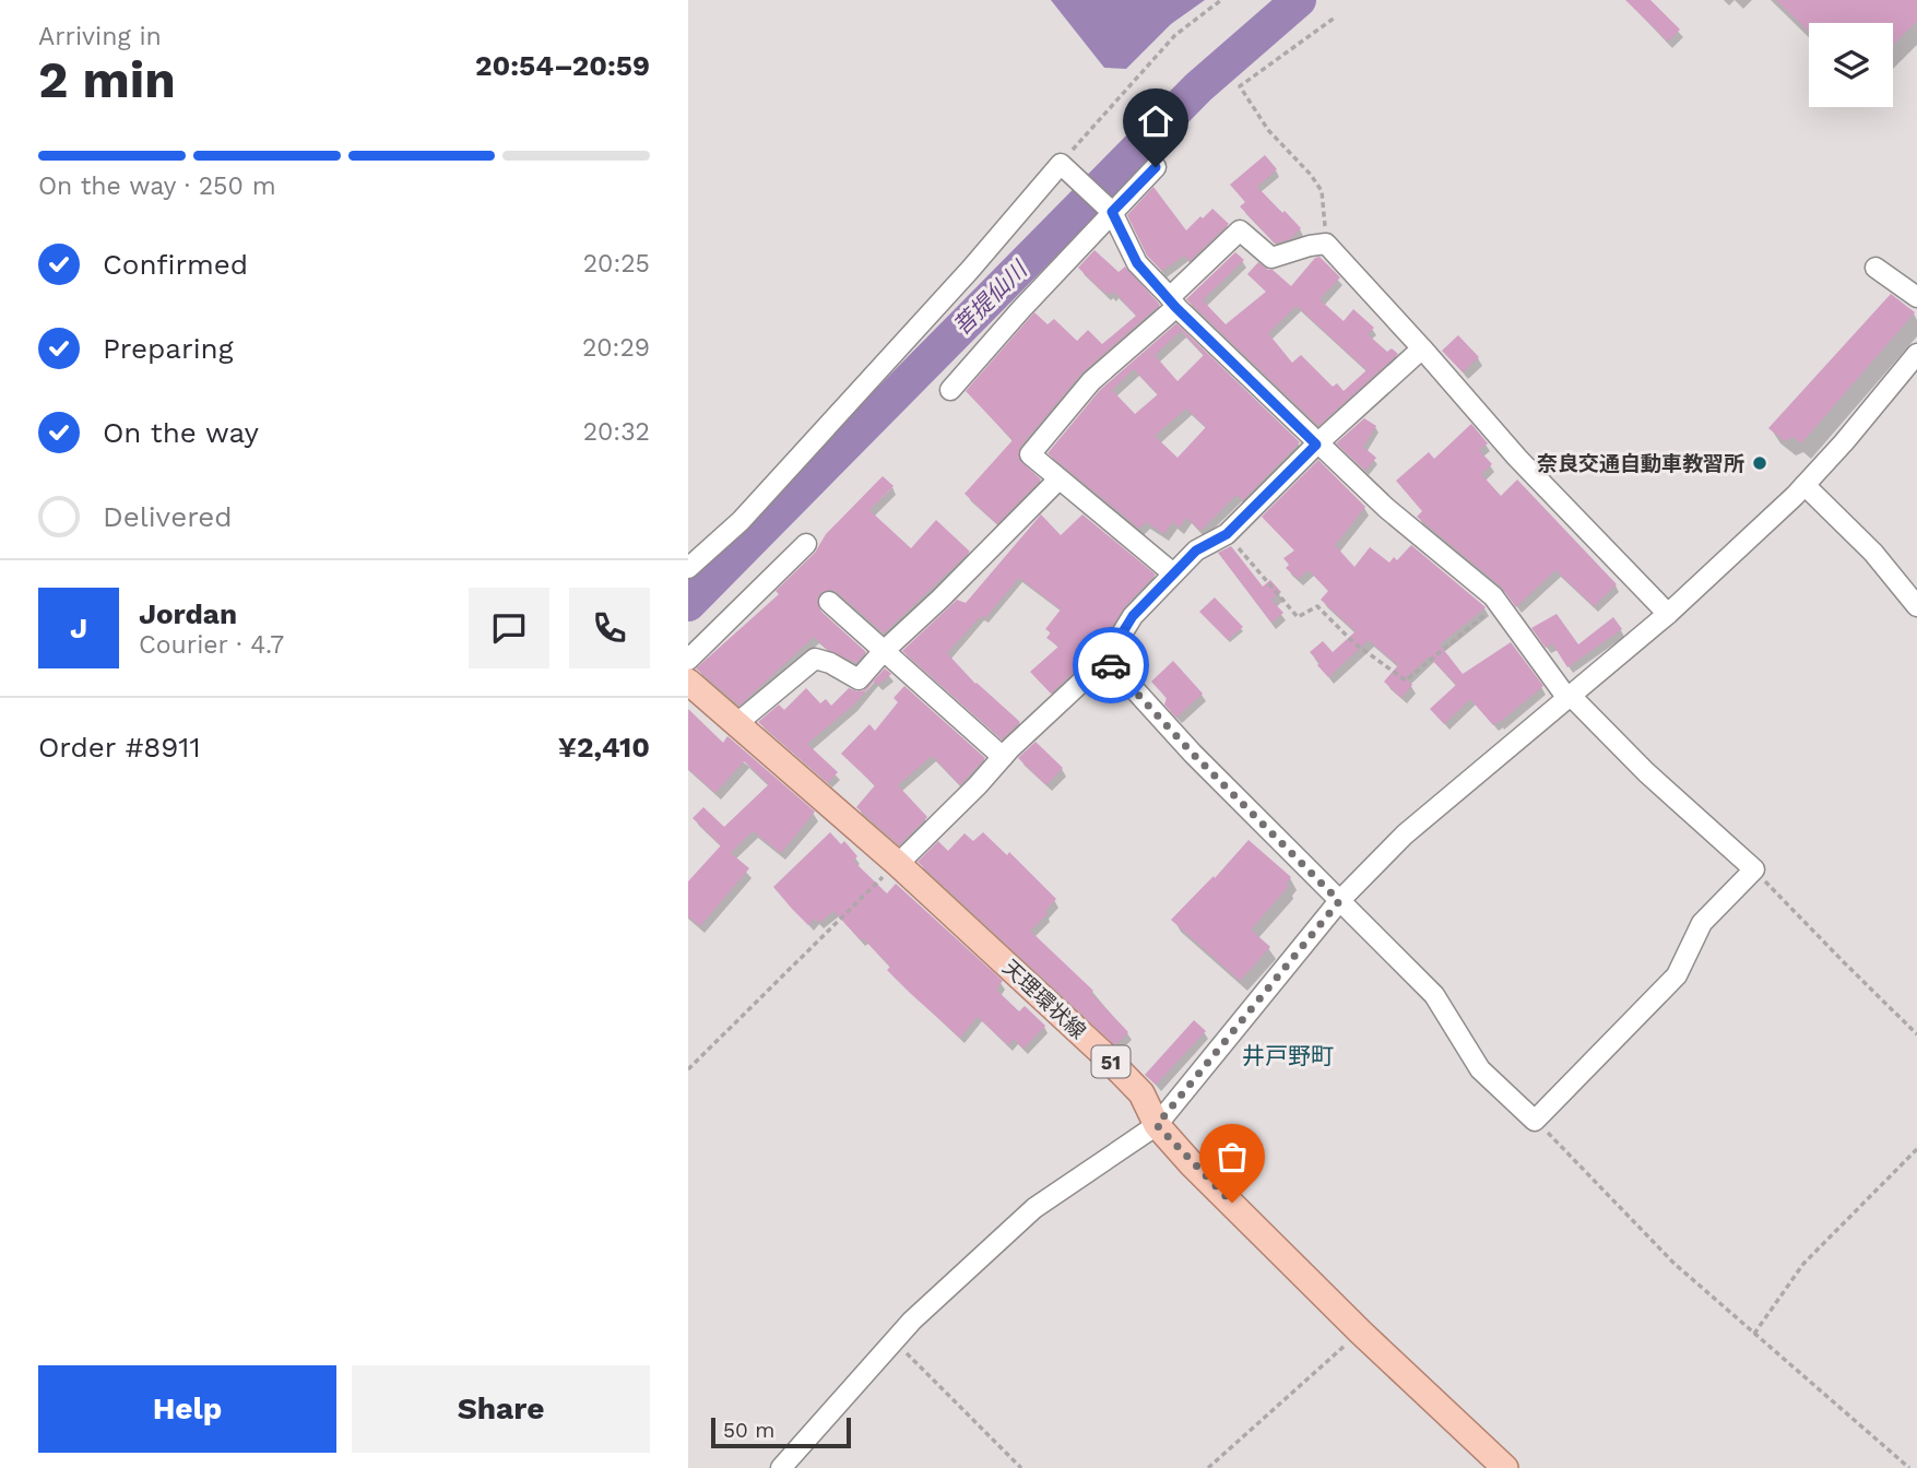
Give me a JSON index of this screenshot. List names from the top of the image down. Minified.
{"streets":{"main road":["天理環状線","51"]},"districts":["井戸野町"],"water":["菩提仙川"],"places":["奈良交通自動車教習所"],"scale_bar":"50 m","page":{"heading":["2 min","Arriving in","20:54–20:59"],"panel":["Jordan","Courier · 4.7","Order #8911","¥2,410"],"bar":"On the way · 250 m","list":[["Confirmed","20:25"],["Preparing","20:29"],["On the way","20:32"],"Delivered"],"round":"J","buttons":["Help","Share"],"scale":"50 m"}}
